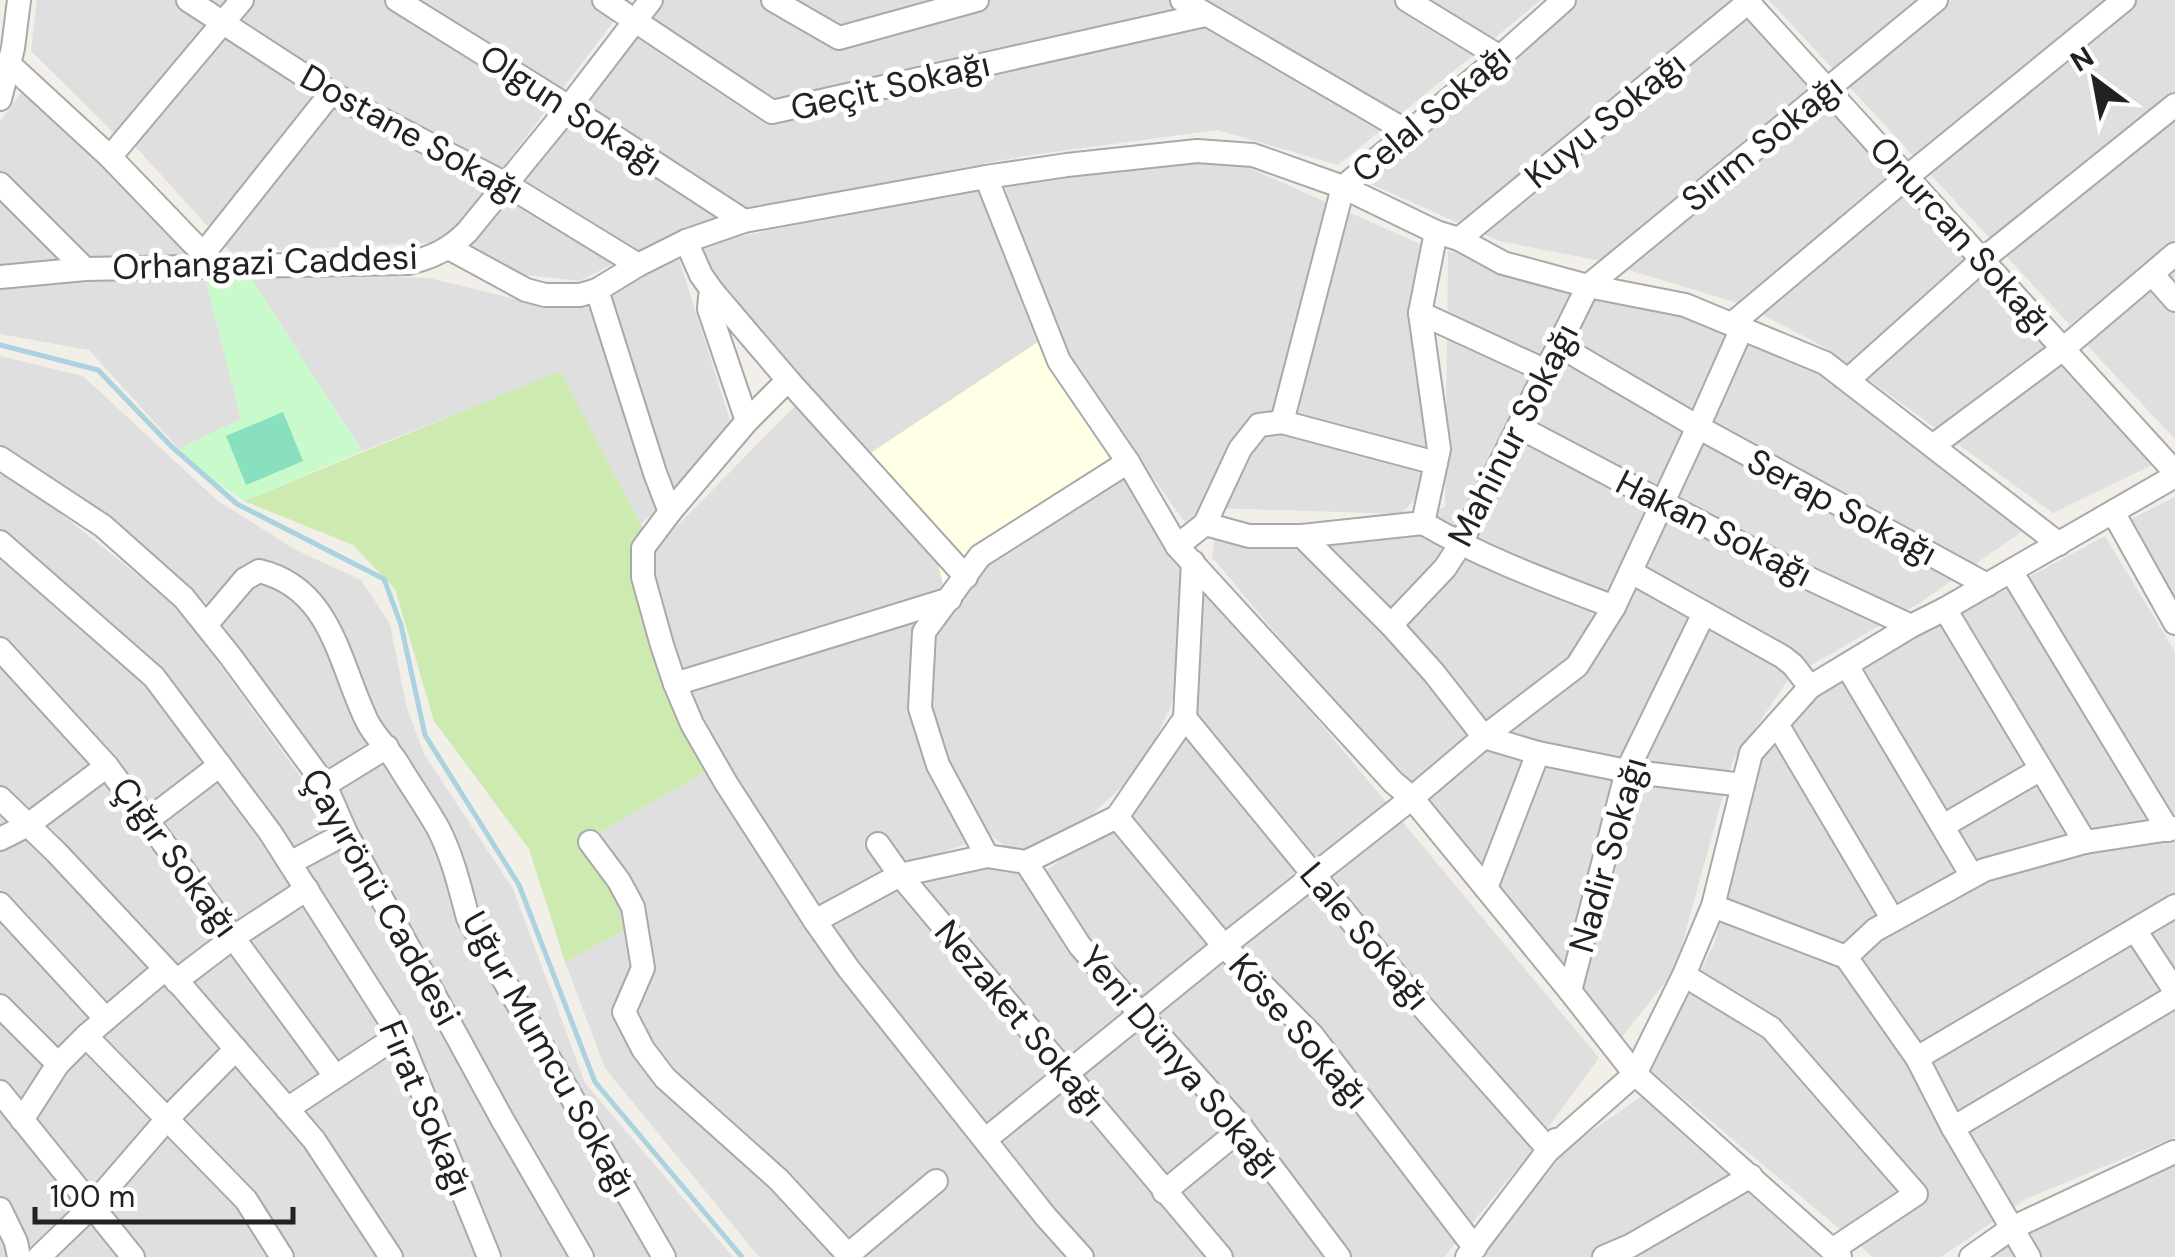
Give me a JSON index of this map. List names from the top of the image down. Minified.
{"streets":{"street":["Geçit Sokağı","Olgun Sokağı","Celal Sokağı","Kuyu Sokağı","Dostane Sokağı","Sırım Sokağı","Onurcan Sokağı","Orhangazi Caddesi","Mahinur Sokağı","Serap Sokağı","Hakan Sokağı","Nadir Sokağı","Çığır Sokağı","Çayırönü Caddesi","Lale Sokağı","Nezaket Sokağı","Köse Sokağı","Uğur Mumcu Sokağı","Yeni Dünya Sokağı","Fırat Sokağı"]},"crossings":[["Geçit Sokağı","Orhangazi Caddesi"],["Olgun Sokağı","Orhangazi Caddesi"],["Kuyu Sokağı","Onurcan Sokağı"],["Dostane Sokağı","Orhangazi Caddesi"],["Sırım Sokağı","Onurcan Sokağı"],["Sırım Sokağı","Mahinur Sokağı"],["Mahinur Sokağı","Serap Sokağı"],["Mahinur Sokağı","Hakan Sokağı"],["Çayırönü Caddesi","Uğur Mumcu Sokağı"],["Lale Sokağı","Köse Sokağı"],["Lale Sokağı","Yeni Dünya Sokağı"],["Köse Sokağı","Yeni Dünya Sokağı"]],"scale_bar":"100 m","north":"top left"}
